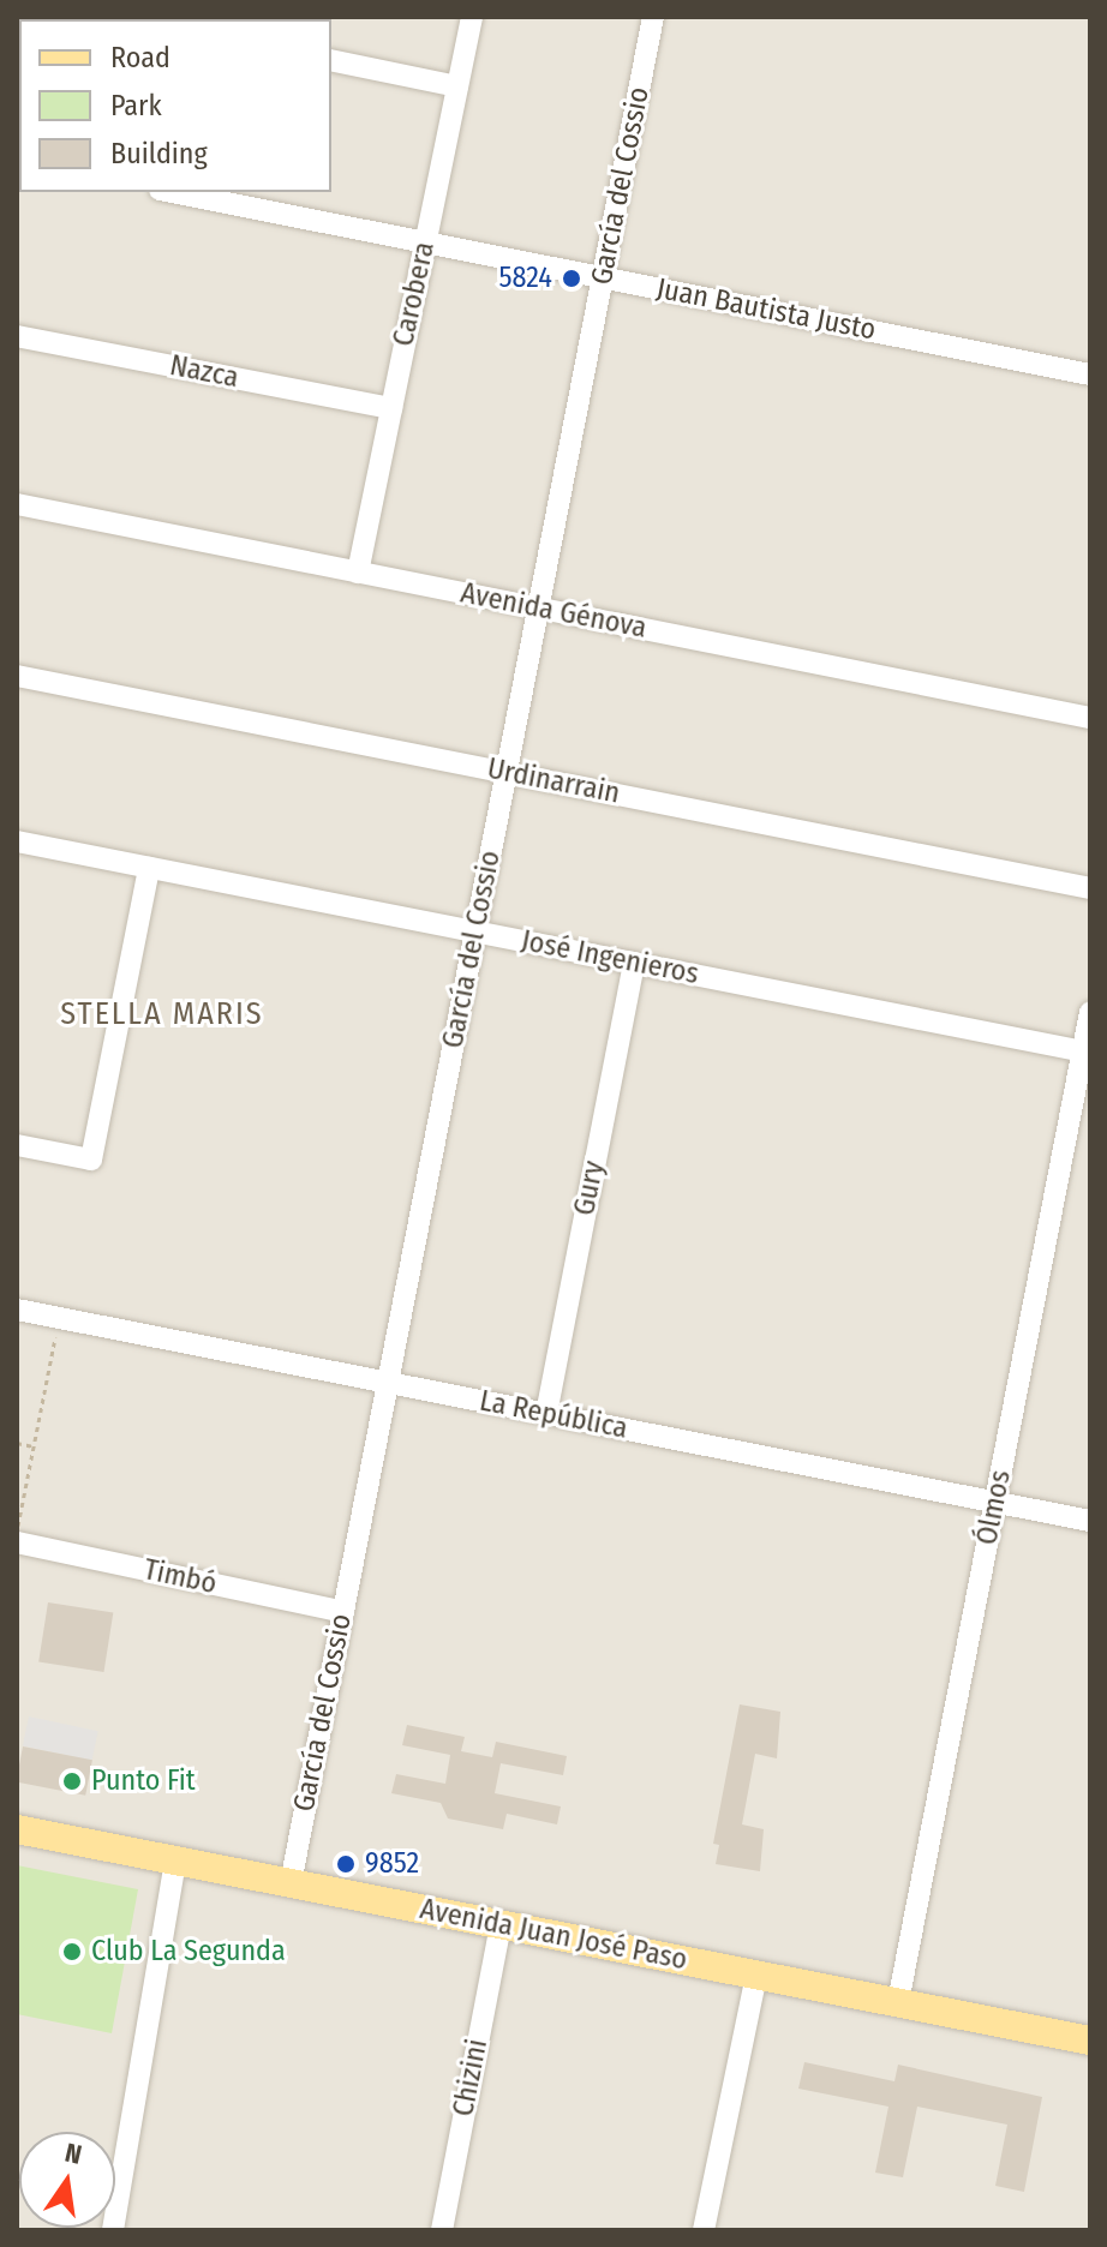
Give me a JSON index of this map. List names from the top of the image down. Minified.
{"streets":{"main road":["Avenida Juan José Paso"],"street":["García del Cossio","Carobera","Juan Bautista Justo","Nazca","Avenida Génova","Urdinarrain","José Ingenieros","Gury","La República","Ólmos","Timbó","Chizini"]},"crossings":[["García del Cossio","Juan Bautista Justo"],["García del Cossio","Avenida Génova"],["García del Cossio","Urdinarrain"],["García del Cossio","José Ingenieros"],["García del Cossio","La República"],["García del Cossio","Timbó"],["García del Cossio","Avenida Juan José Paso"],["Carobera","Juan Bautista Justo"],["Carobera","Nazca"],["Carobera","Avenida Génova"],["José Ingenieros","Gury"],["José Ingenieros","Ólmos"],["Gury","La República"],["La República","Ólmos"],["Ólmos","Avenida Juan José Paso"],["Avenida Juan José Paso","Chizini"]],"districts":["STELLA MARIS"],"places":["5824","Punto Fit","9852","Club La Segunda"],"legend":["Road","Park","Building"],"north":"top"}
